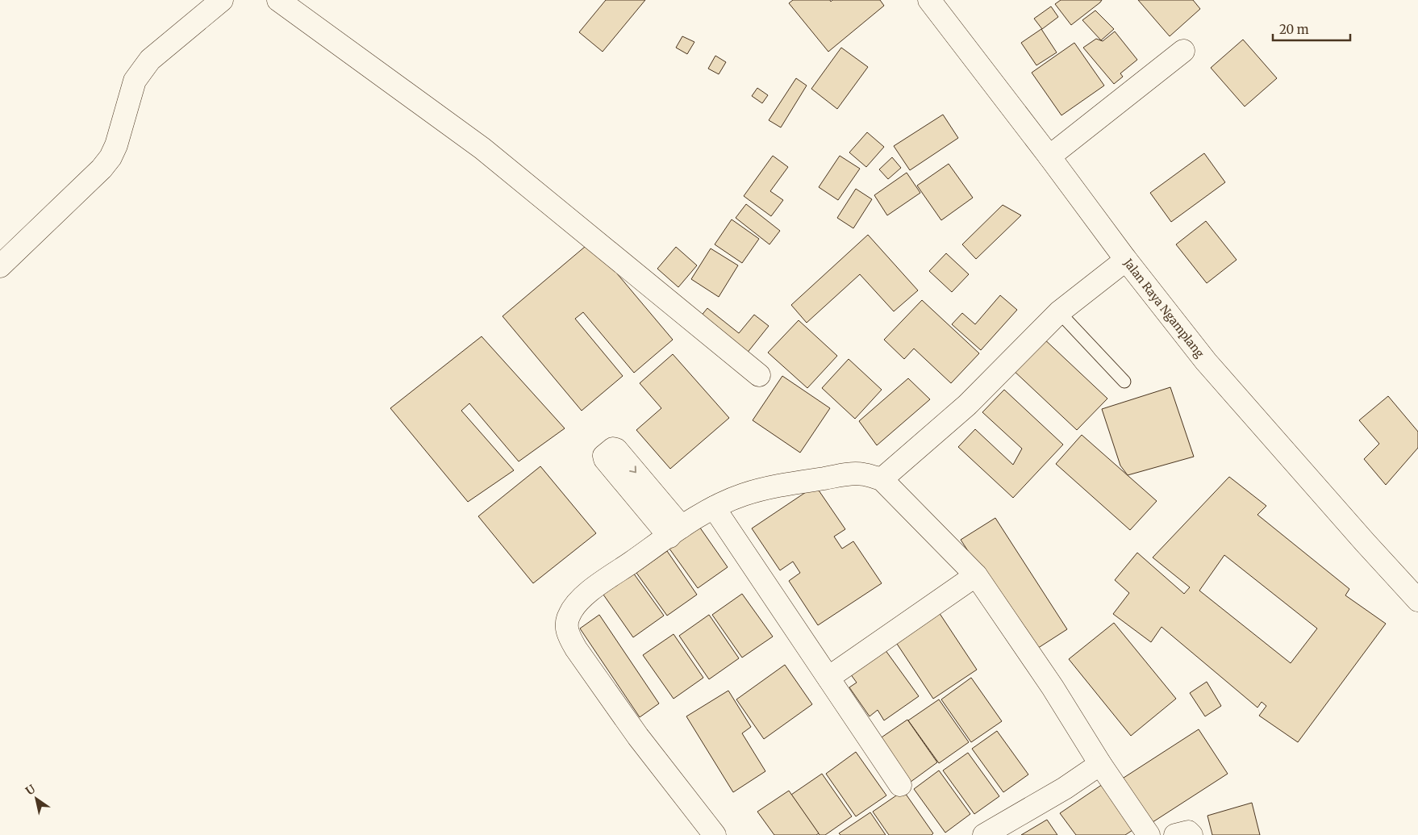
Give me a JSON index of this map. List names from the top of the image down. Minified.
{"streets":{"street":["Jalan Raya Ngamplang"]},"scale_bar":"20 m","north":"top left"}
